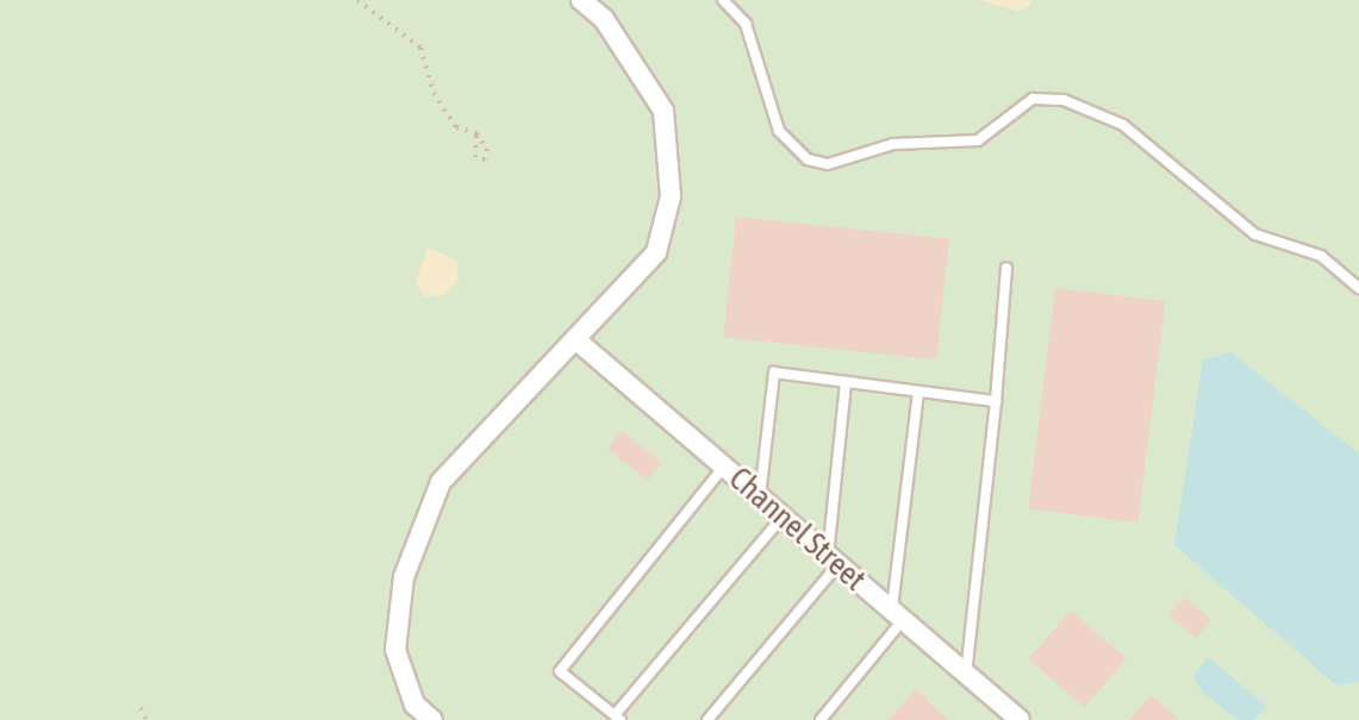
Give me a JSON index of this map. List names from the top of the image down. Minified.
{"streets":{"street":["Channel Street"]}}
